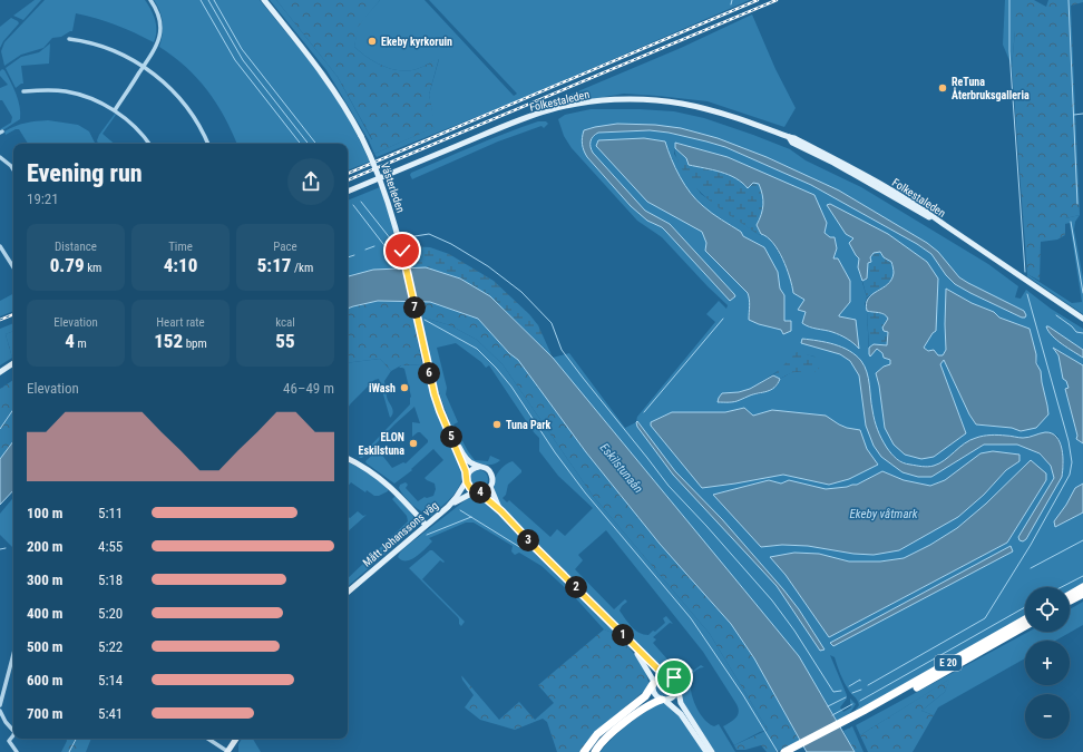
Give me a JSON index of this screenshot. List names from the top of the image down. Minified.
{"streets":{"highway":["E 20"],"main road":["Folkestaleden","Västerleden","Mått Johanssons väg"]},"crossings":[["Västerleden","Mått Johanssons väg"]],"water":["Eskilstunaån","Ekeby våtmark"],"places":["Ekeby kyrkoruin","ReTuna Återbruksgalleria","iWash","Tuna Park","ELON Eskilstuna"],"page":{"heading":["Evening run","19:21"],"stats":[["Distance","0.79 km"],["Time","4:10"],["Pace","5:17 /km"],["Elevation","4 m"],["Heart rate","152 bpm"],["kcal","55"]],"pins":["7","6","5","4","3","2","1"],"chart":["Elevation","46–49 m"],"list":[{"name":"100 m","note":"5:11"},{"name":"200 m","note":"4:55"},{"name":"300 m","note":"5:18"},{"name":"400 m","note":"5:20"},{"name":"500 m","note":"5:22"},{"name":"600 m","note":"5:14"},{"name":"700 m","note":"5:41"}],"map_buttons":["+","−"]}}
